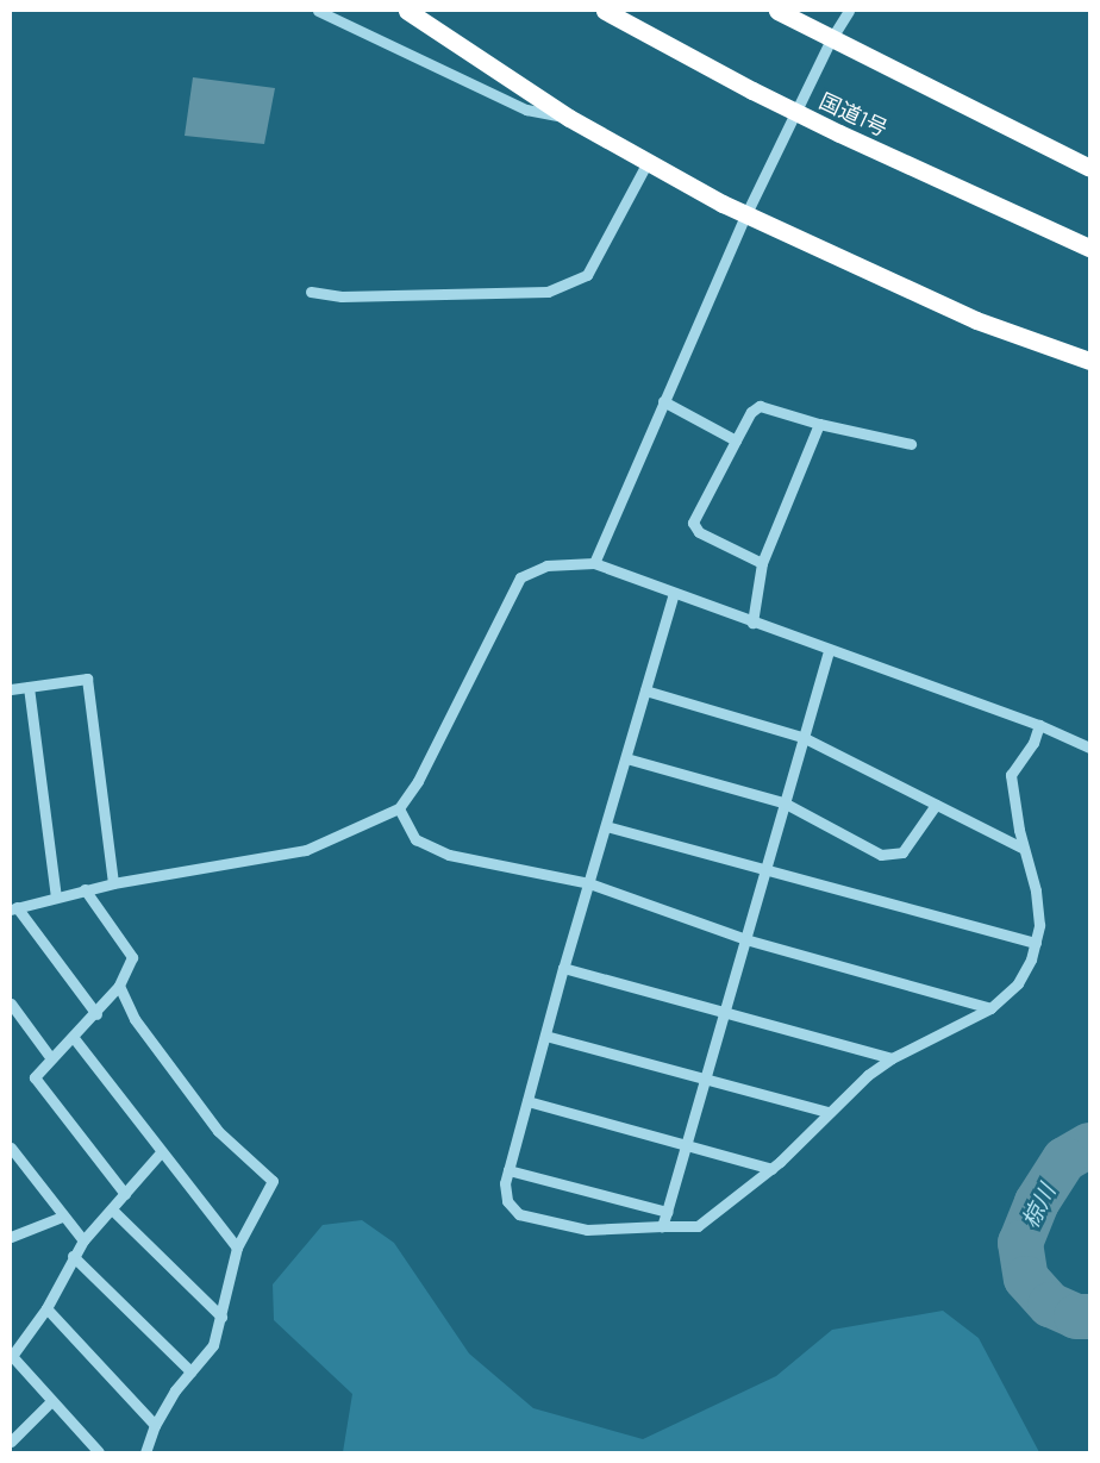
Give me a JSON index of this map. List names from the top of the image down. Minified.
{"streets":{"highway":["国道1号"]},"water":["椋川"]}
